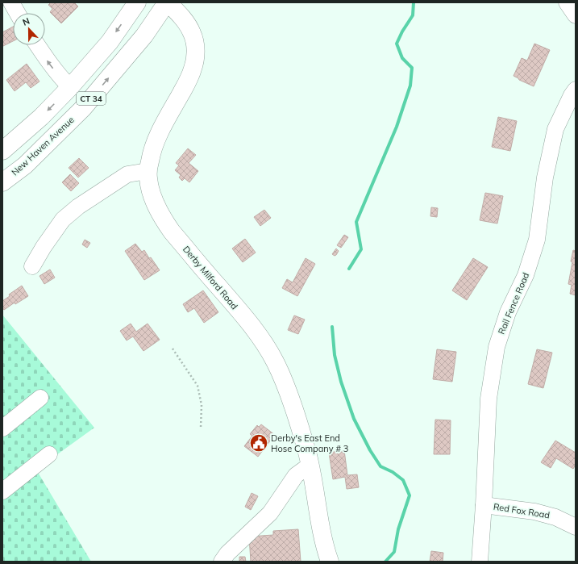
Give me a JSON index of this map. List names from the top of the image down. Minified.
{"streets":{"main road":["CT 34","New Haven Avenue","Derby Milford Road"],"street":["Rail Fence Road","Red Fox Road"]},"crossings":[["New Haven Avenue","Derby Milford Road"],["Rail Fence Road","Red Fox Road"]],"places":{"public building":["Derby's East End Hose Company # 3"]},"north":"top"}
